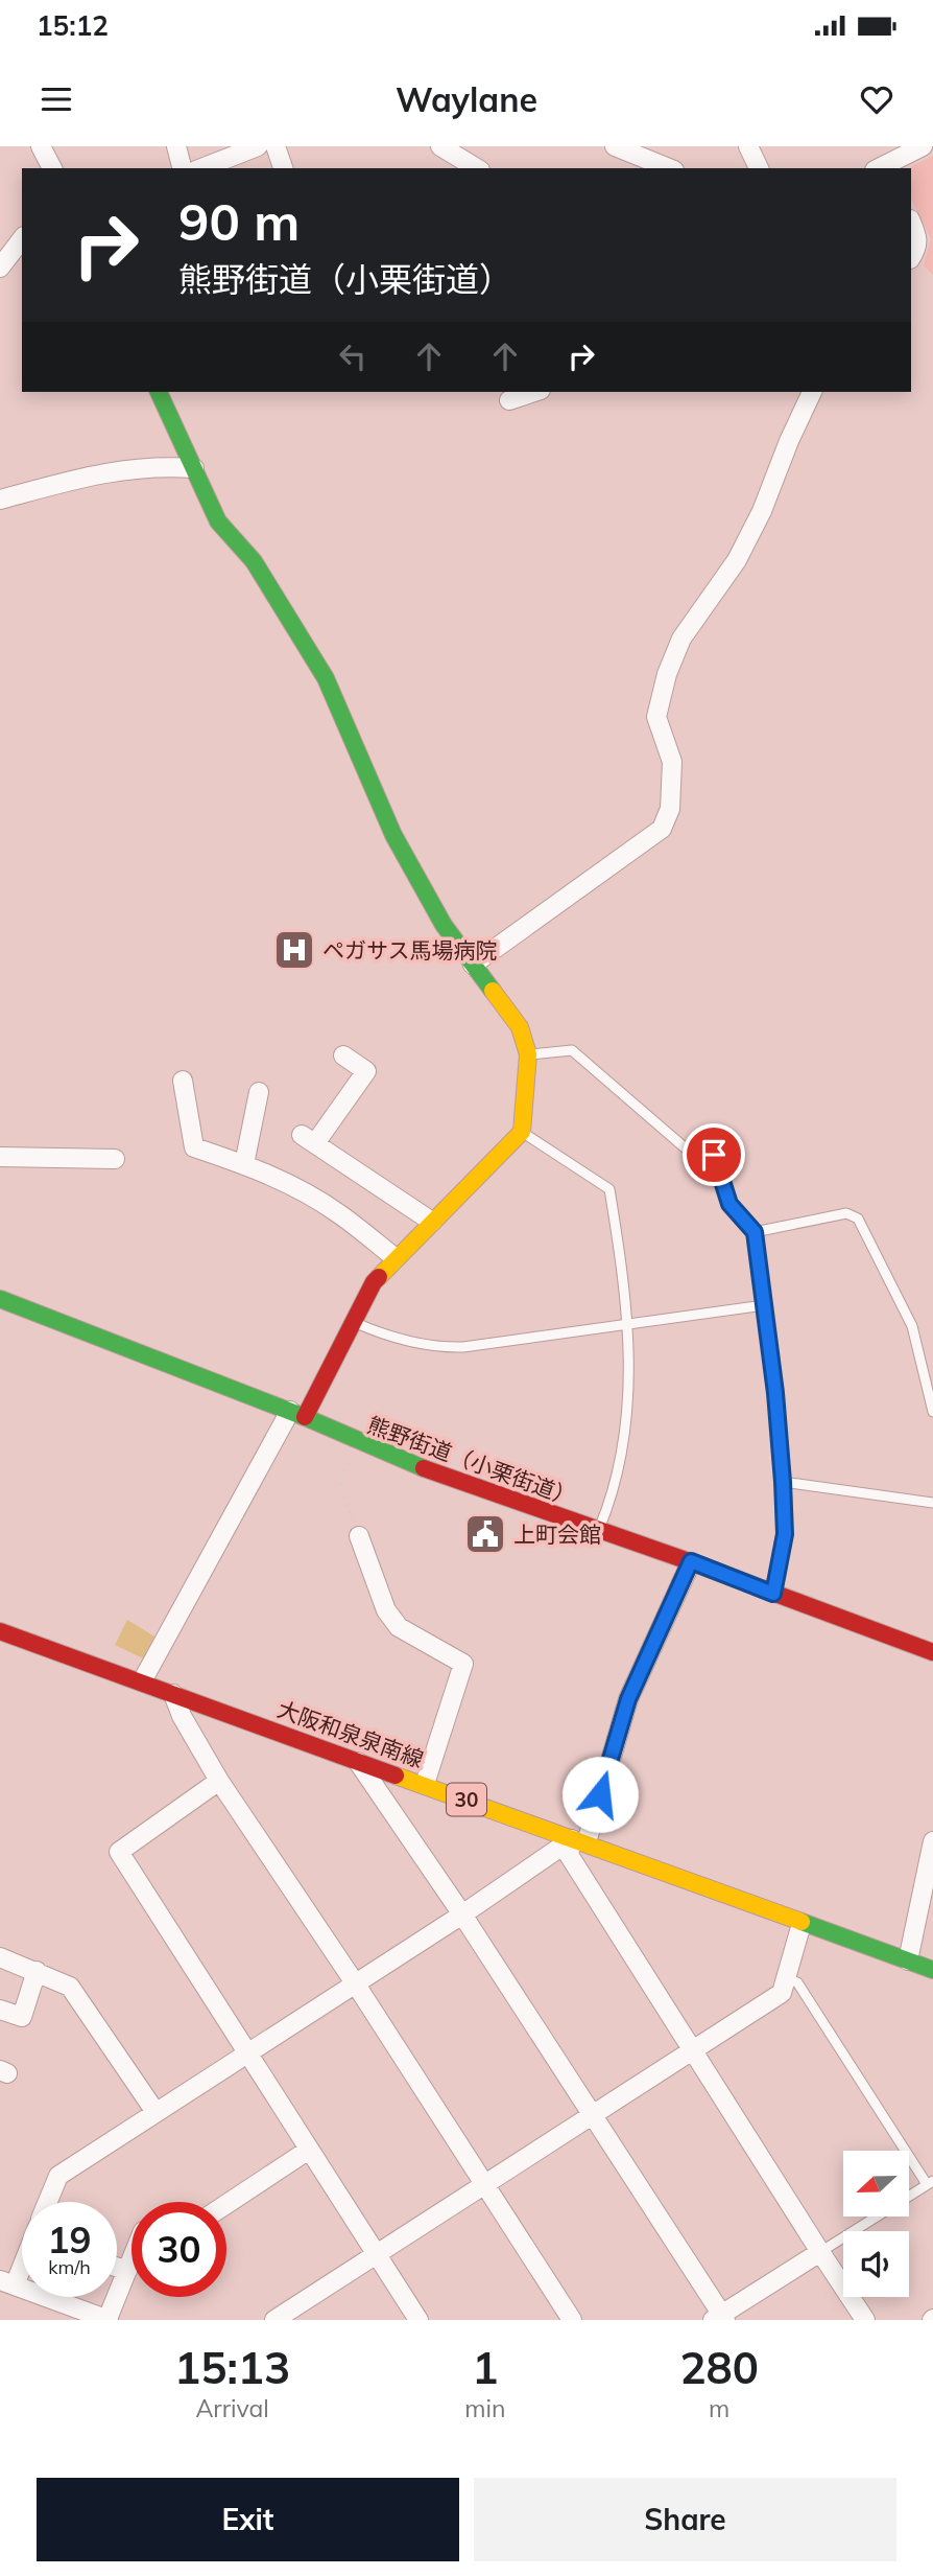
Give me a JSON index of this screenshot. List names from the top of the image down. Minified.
{"streets":{"street":["熊野街道（小栗街道）","大阪和泉泉南線","30"]},"places":{"hospital":["ペガサス馬場病院"],"public building":["上町会館"]},"north":"left","page":{"status":"15:12","header":"Waylane","turn":["90 m","熊野街道（小栗街道）"],"speed":"19 km/h","limit":"30","eta":["15:13","Arrival","1","min","280","m"],"buttons":["Exit","Share"]}}
